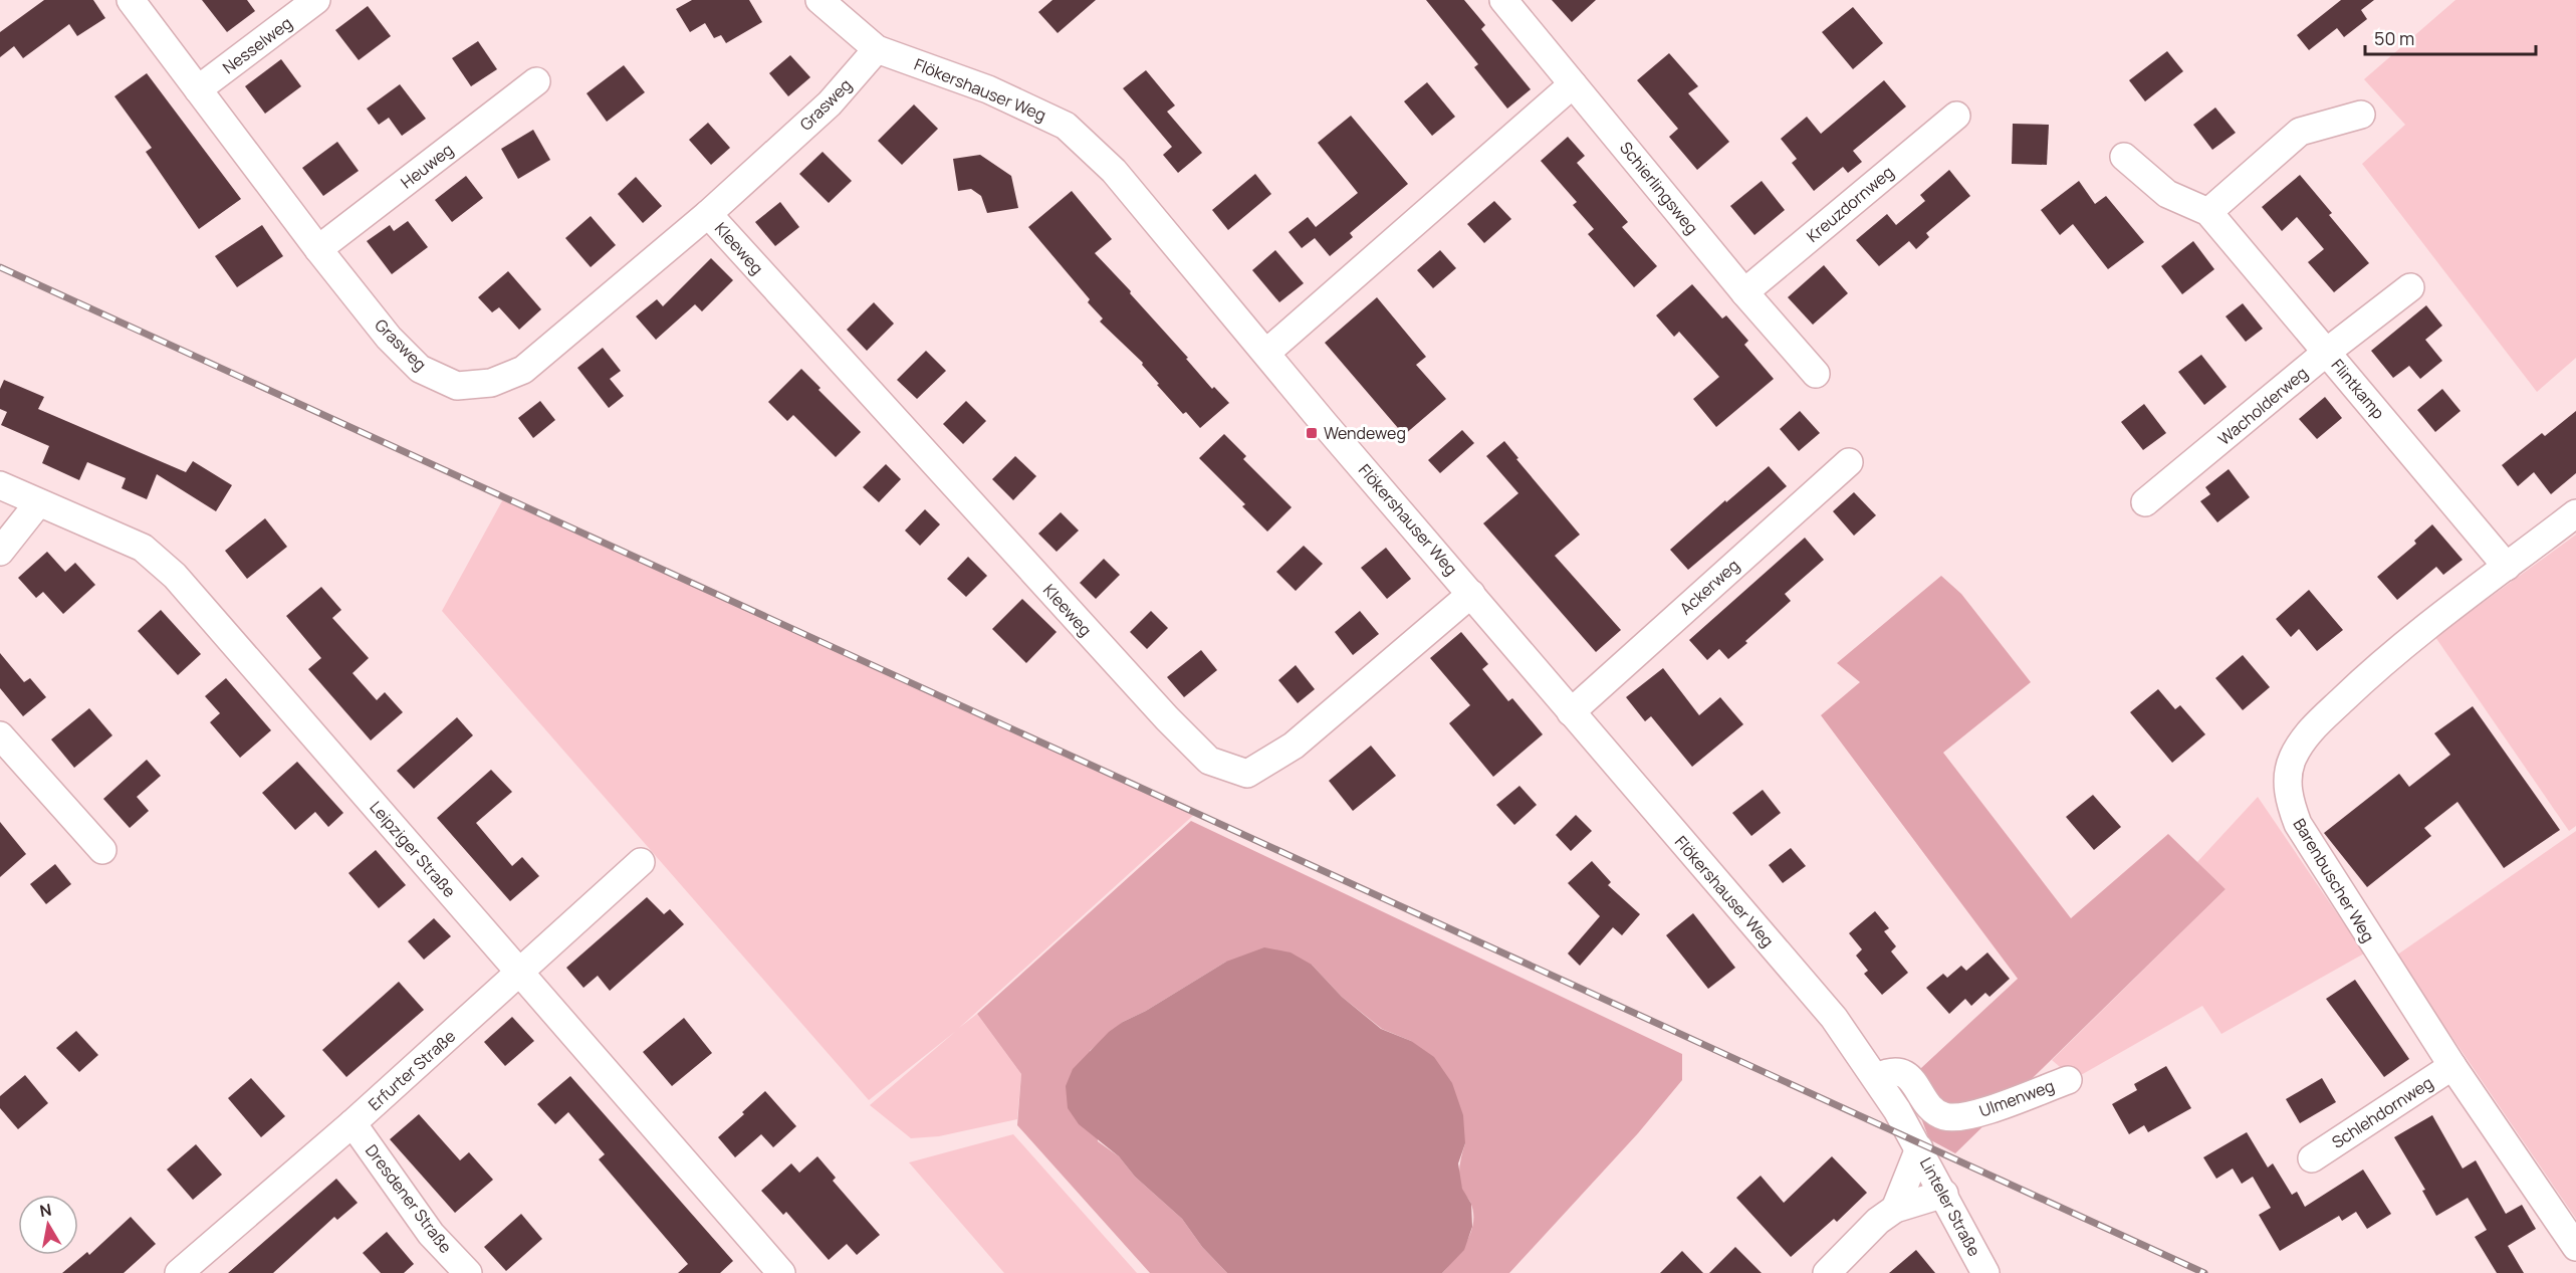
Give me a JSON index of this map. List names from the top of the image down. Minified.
{"streets":{"street":["Nesselweg","Flökershauser Weg","Grasweg","Heuweg","Schierlingsweg","Kreuzdornweg","Kleeweg","Flintkamp","Wacholderweg","Ackerweg","Leipziger Straße","Barenbuscher Weg","Erfurter Straße","Ulmenweg","Schlehdornweg","Dresdener Straße","Linteler Straße"]},"crossings":[["Nesselweg","Grasweg"],["Flökershauser Weg","Grasweg"],["Flökershauser Weg","Kleeweg"],["Flökershauser Weg","Ackerweg"],["Flökershauser Weg","Ulmenweg"],["Flökershauser Weg","Linteler Straße"],["Grasweg","Heuweg"],["Grasweg","Kleeweg"],["Schierlingsweg","Kreuzdornweg"],["Flintkamp","Wacholderweg"],["Flintkamp","Barenbuscher Weg"],["Leipziger Straße","Erfurter Straße"],["Barenbuscher Weg","Schlehdornweg"],["Erfurter Straße","Dresdener Straße"]],"places":{"transit":["Wendeweg"]},"scale_bar":"50 m","north":"top"}
